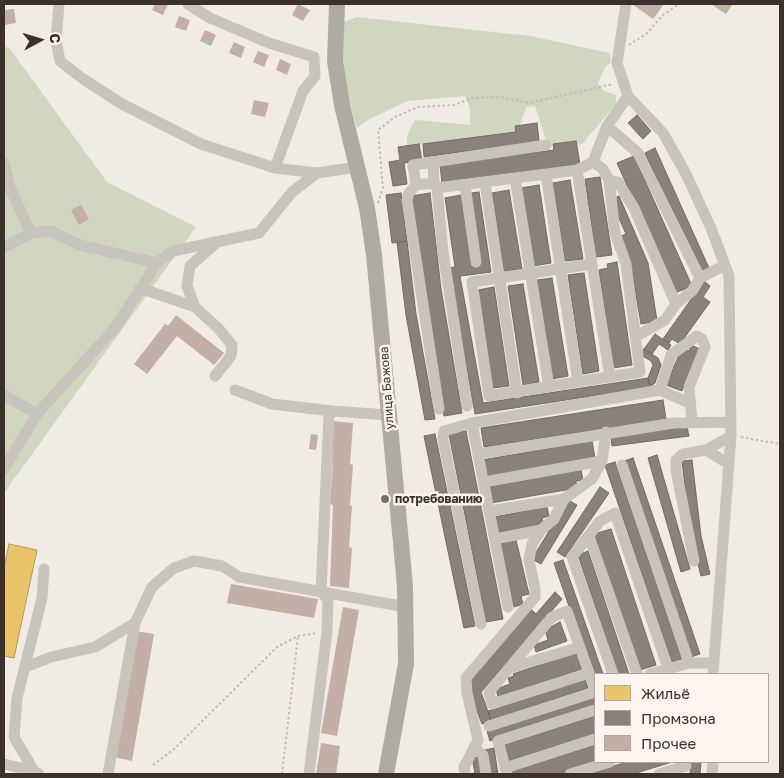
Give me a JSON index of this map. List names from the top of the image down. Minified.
{"streets":{"highway":["улица Бажова"]},"places":["потребованию"],"legend":["Жильё","Промзона","Прочее"],"north":"right"}
